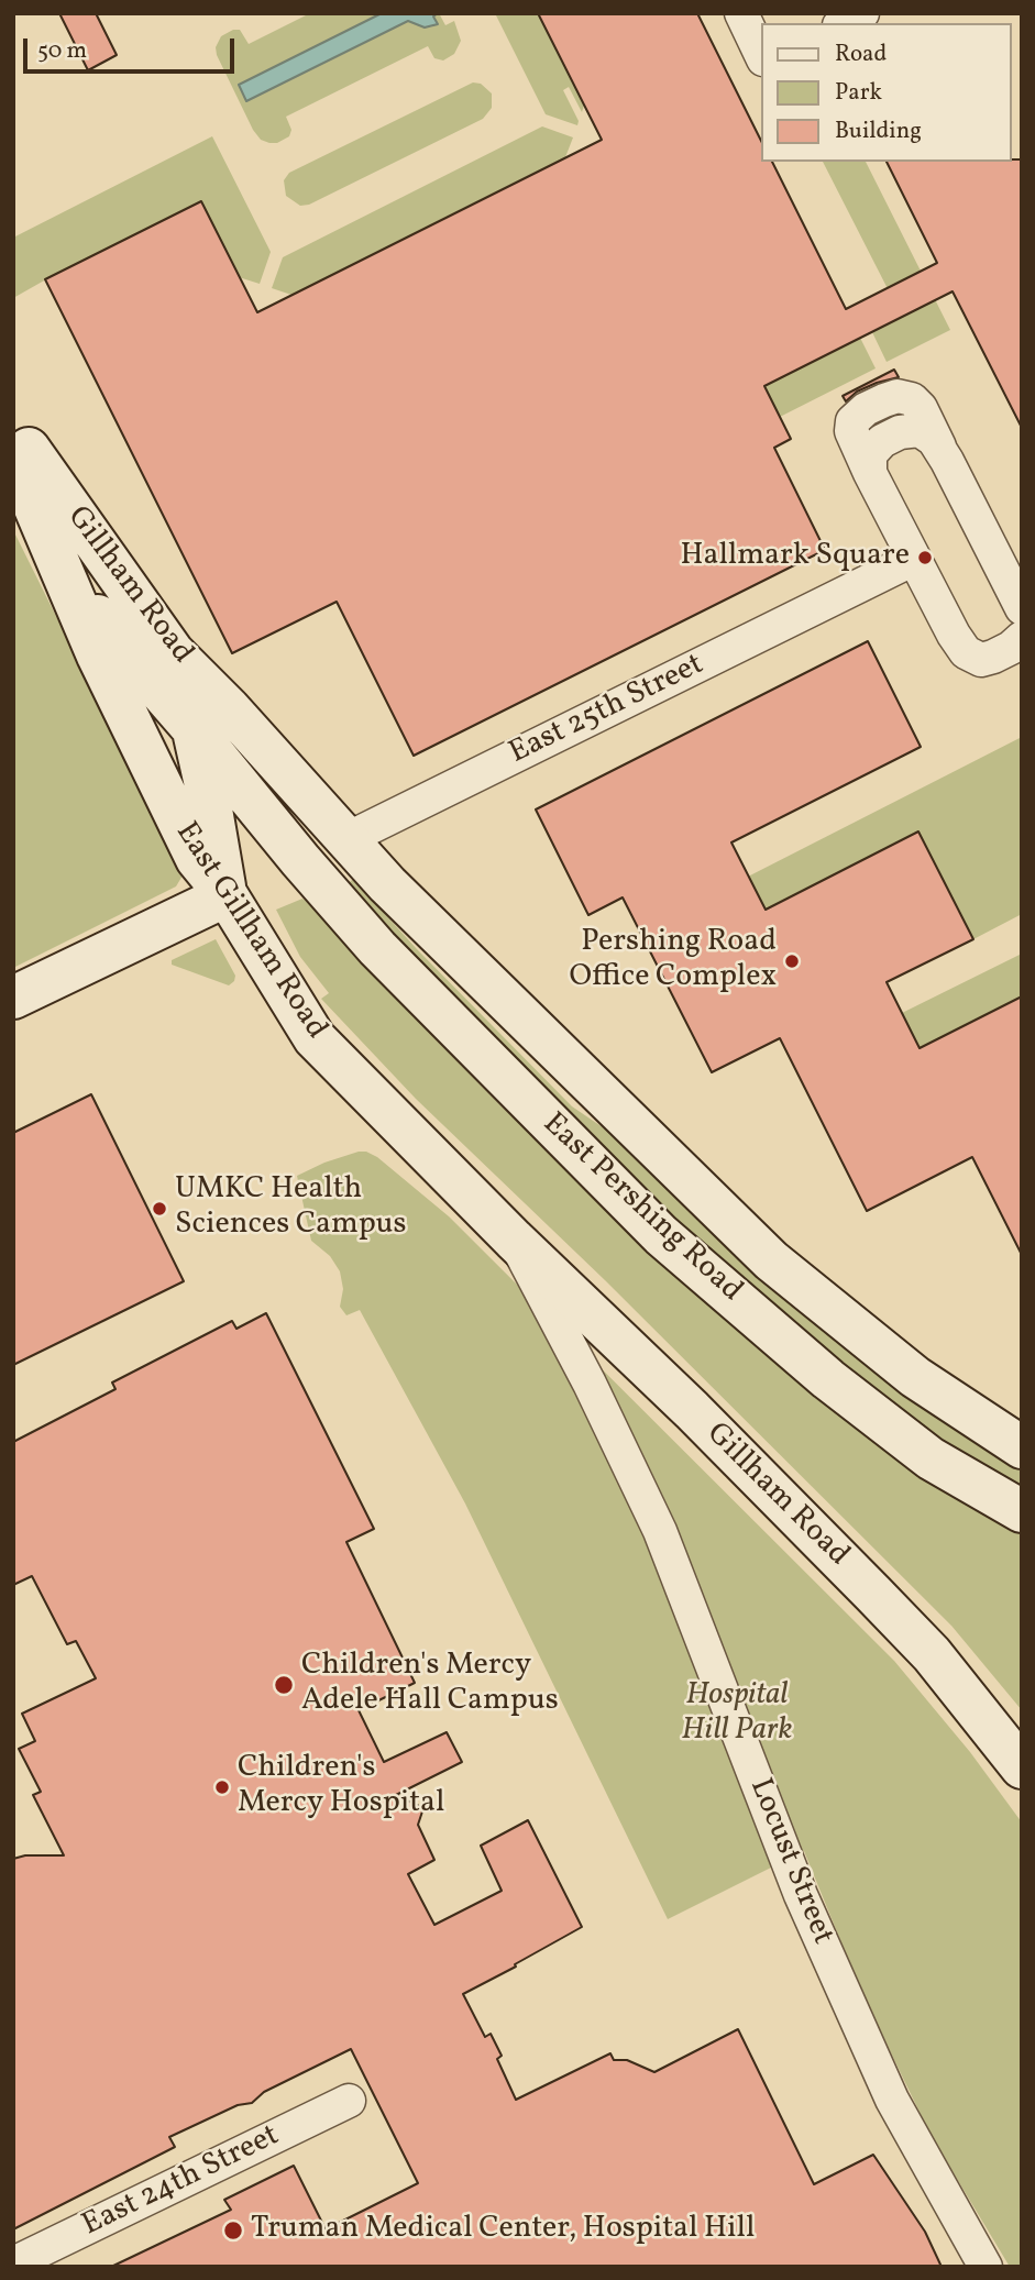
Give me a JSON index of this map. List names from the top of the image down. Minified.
{"streets":{"main road":["Gillham Road","East 25th Street","East Gillham Road","East Pershing Road"],"street":["Locust Street","East 24th Street"]},"crossings":[["Gillham Road","East 25th Street"],["Gillham Road","East Gillham Road"],["Gillham Road","East Pershing Road"],["Gillham Road","Locust Street"],["East 25th Street","East Pershing Road"],["East Gillham Road","Locust Street"]],"parks":["Hospital Hill Park"],"places":["Hallmark Square","Pershing Road Office Complex","UMKC Health Sciences Campus","Children's Mercy Adele Hall Campus","Children's Mercy Hospital","Truman Medical Center, Hospital Hill"],"legend":["Road","Park","Building"],"scale_bar":"50 m"}
